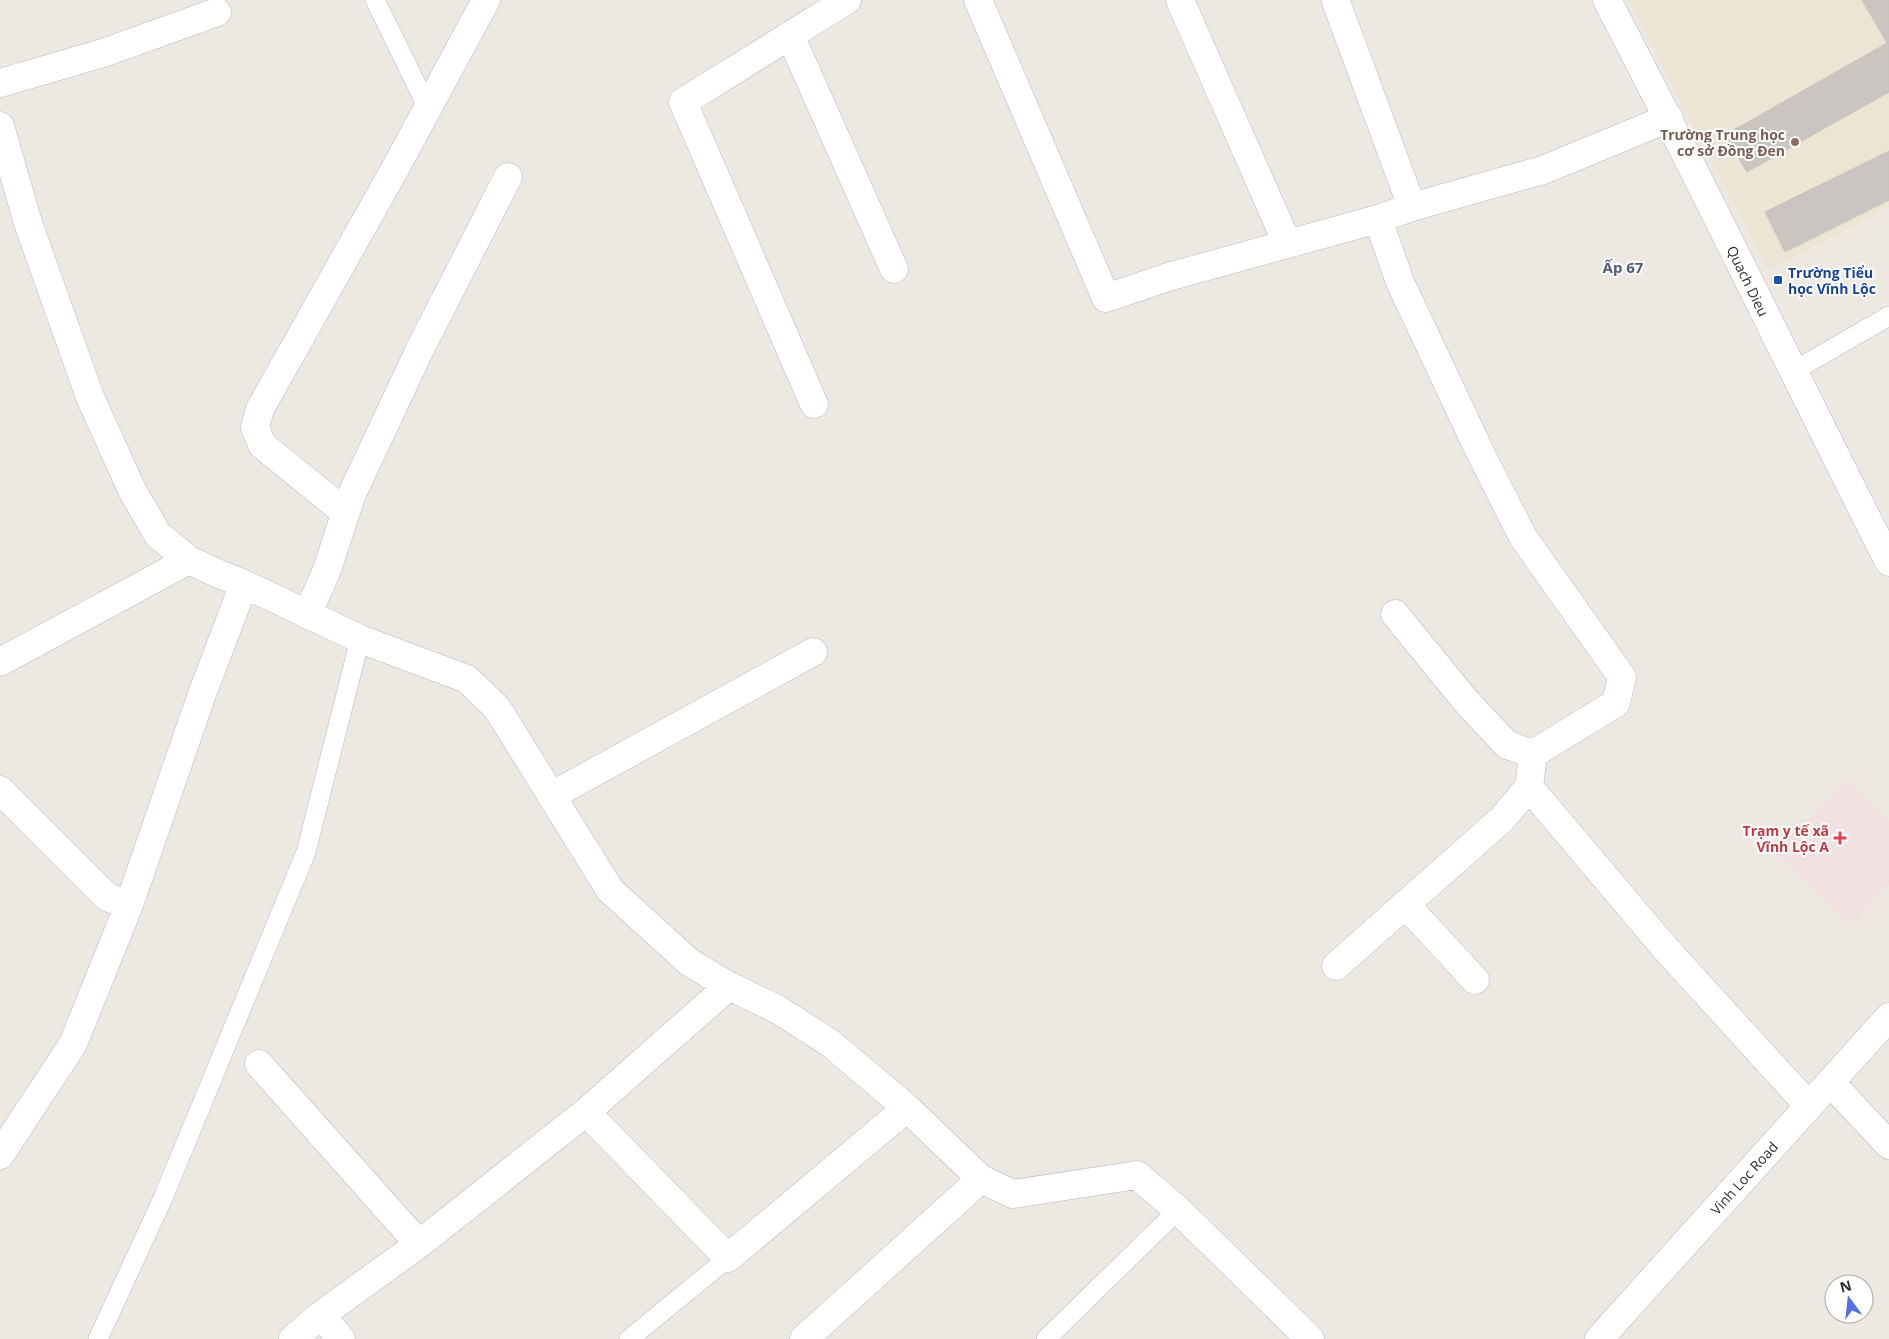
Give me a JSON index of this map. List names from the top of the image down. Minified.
{"streets":{"street":["Quach Dieu","Vinh Loc Road"]},"districts":["Ấp 67"],"places":{"other":["Trường Trung học cơ sở Đồng Đen"],"transit":["Trường Tiểu học Vĩnh Lộc"],"health":["Trạm y tế xã Vĩnh Lộc A"]},"north":"top"}
